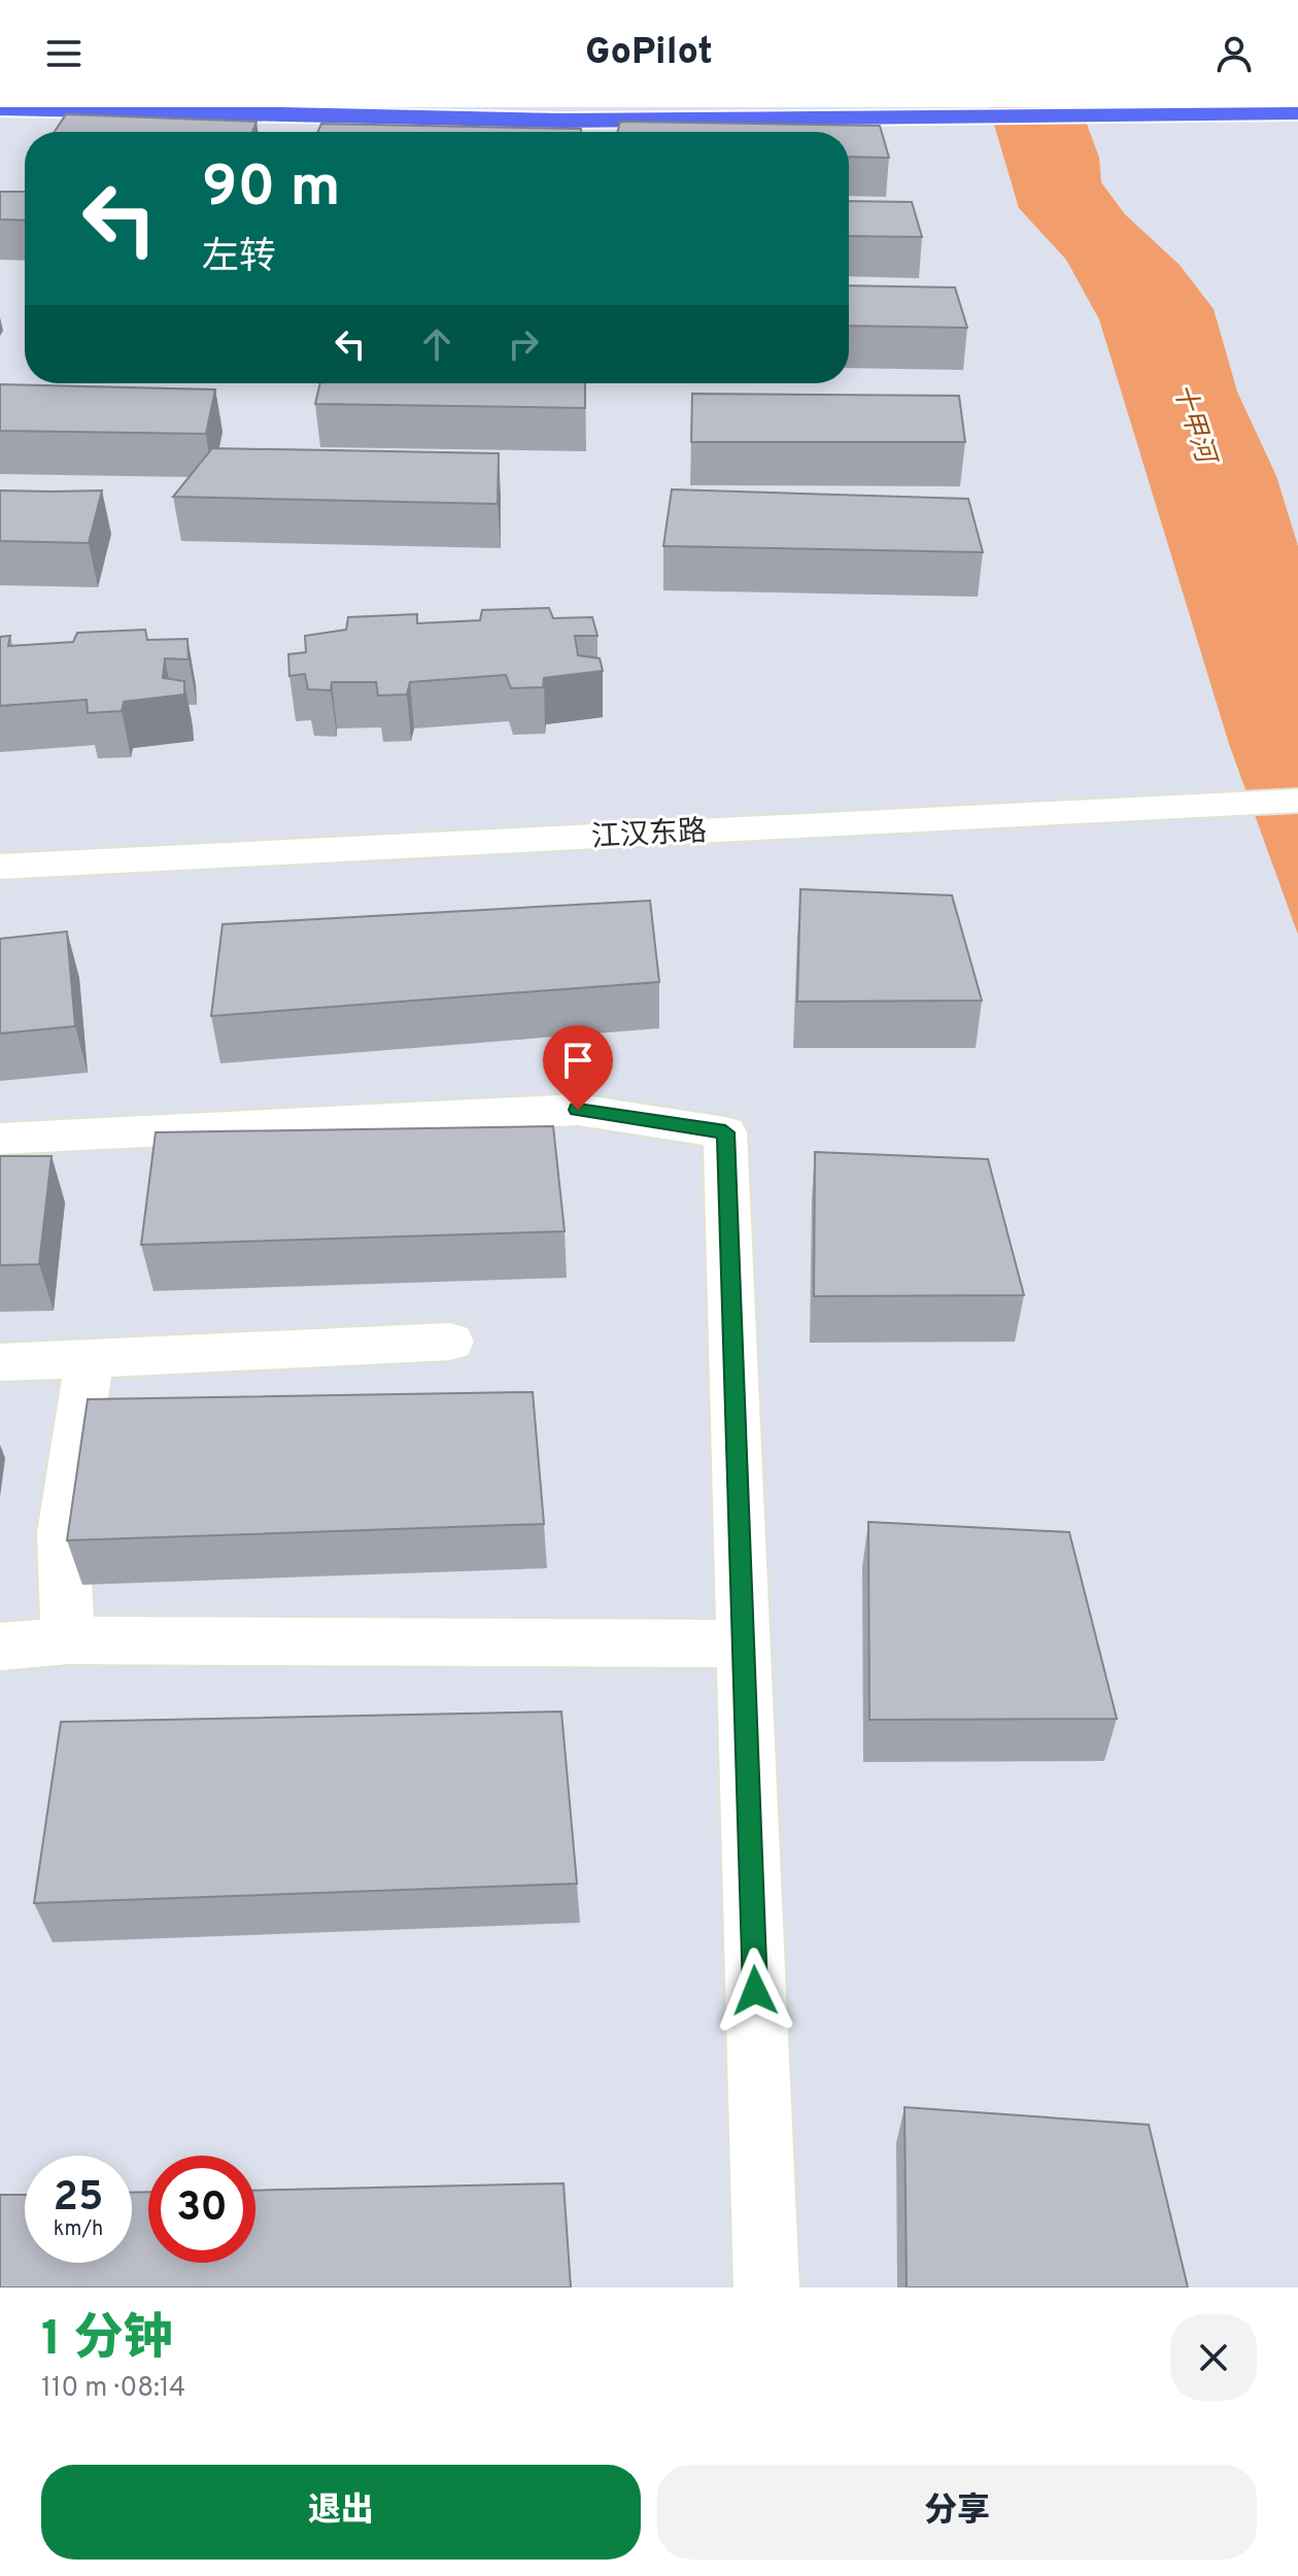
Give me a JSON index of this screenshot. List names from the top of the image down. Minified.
{"streets":{"street":["江汉东路"]},"water":["十甲河"],"page":{"header":"GoPilot","turn":["90 m","左转"],"speed":"25 km/h","limit":"30","heading":["1 分钟","110 m · 08:14"],"buttons":["退出","分享"]}}
